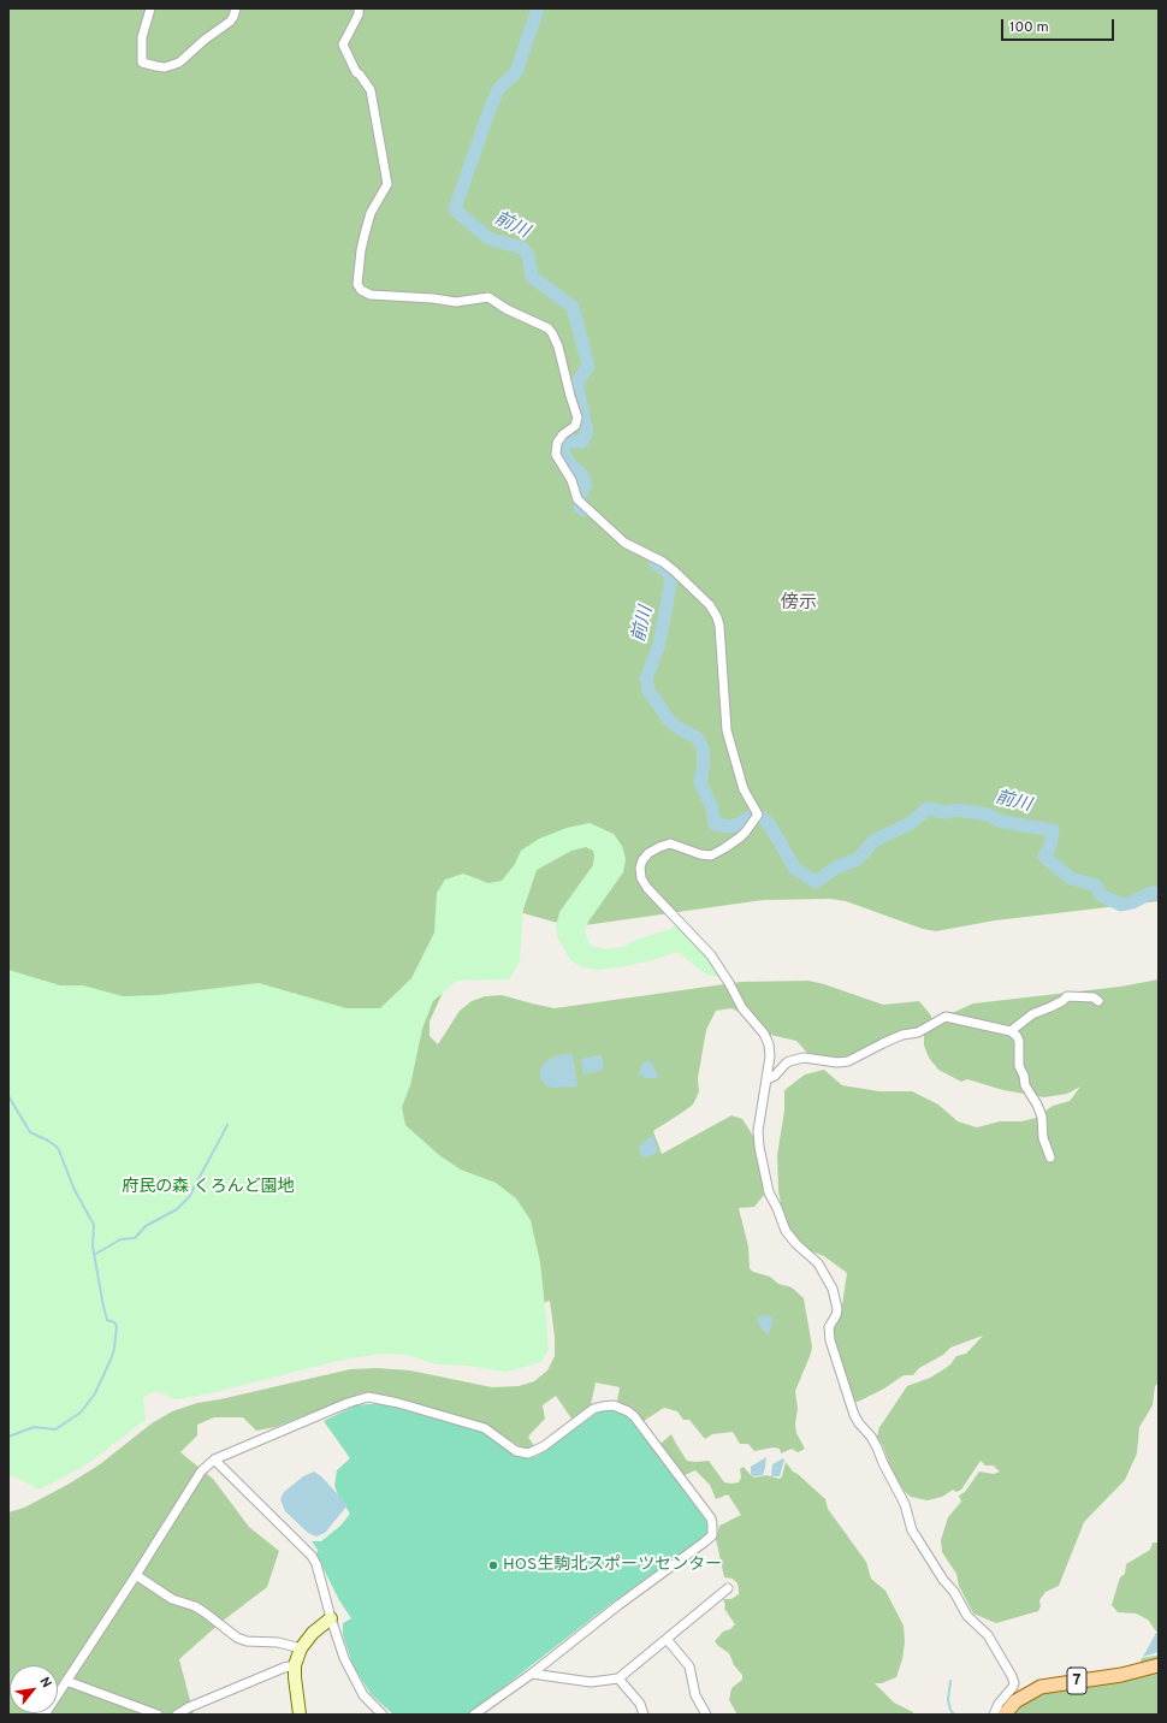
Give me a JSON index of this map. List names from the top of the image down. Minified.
{"streets":{"main road":["7"]},"districts":["傍示"],"water":["前川"],"parks":["府民の森 くろんど園地"],"places":["HOS生駒北スポーツセンター"],"scale_bar":"100 m","north":"top right"}
